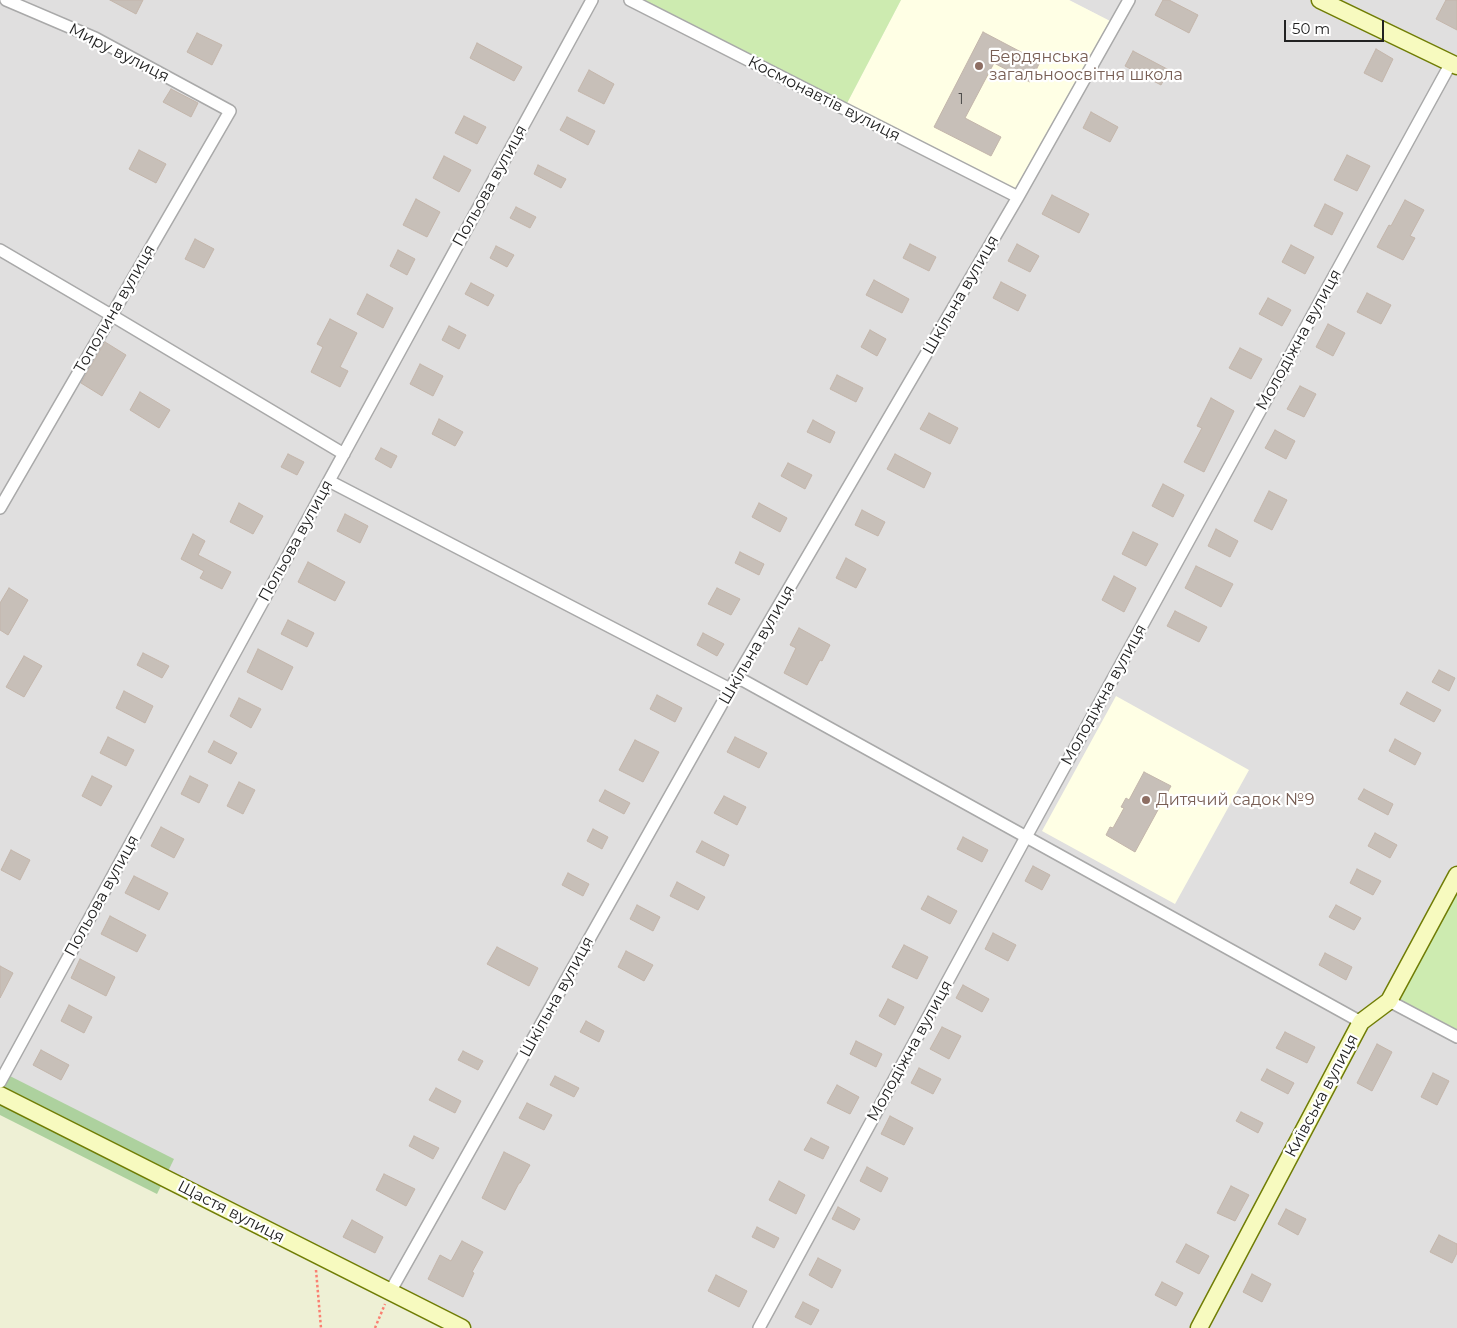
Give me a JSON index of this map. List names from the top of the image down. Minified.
{"streets":{"street":["Миру вулиця","Космонавтів вулиця","Польова вулиця","Шкільна вулиця","Тополина вулиця","Молодіжна вулиця","Київська вулиця","Щастя вулиця"]},"crossings":[["Миру вулиця","Тополина вулиця"],["Космонавтів вулиця","Шкільна вулиця"],["Шкільна вулиця","Щастя вулиця"]],"places":["Бердянська загальноосвітня школа","Дитячий садок №9"],"house_numbers":["1"],"scale_bar":"50 m"}
